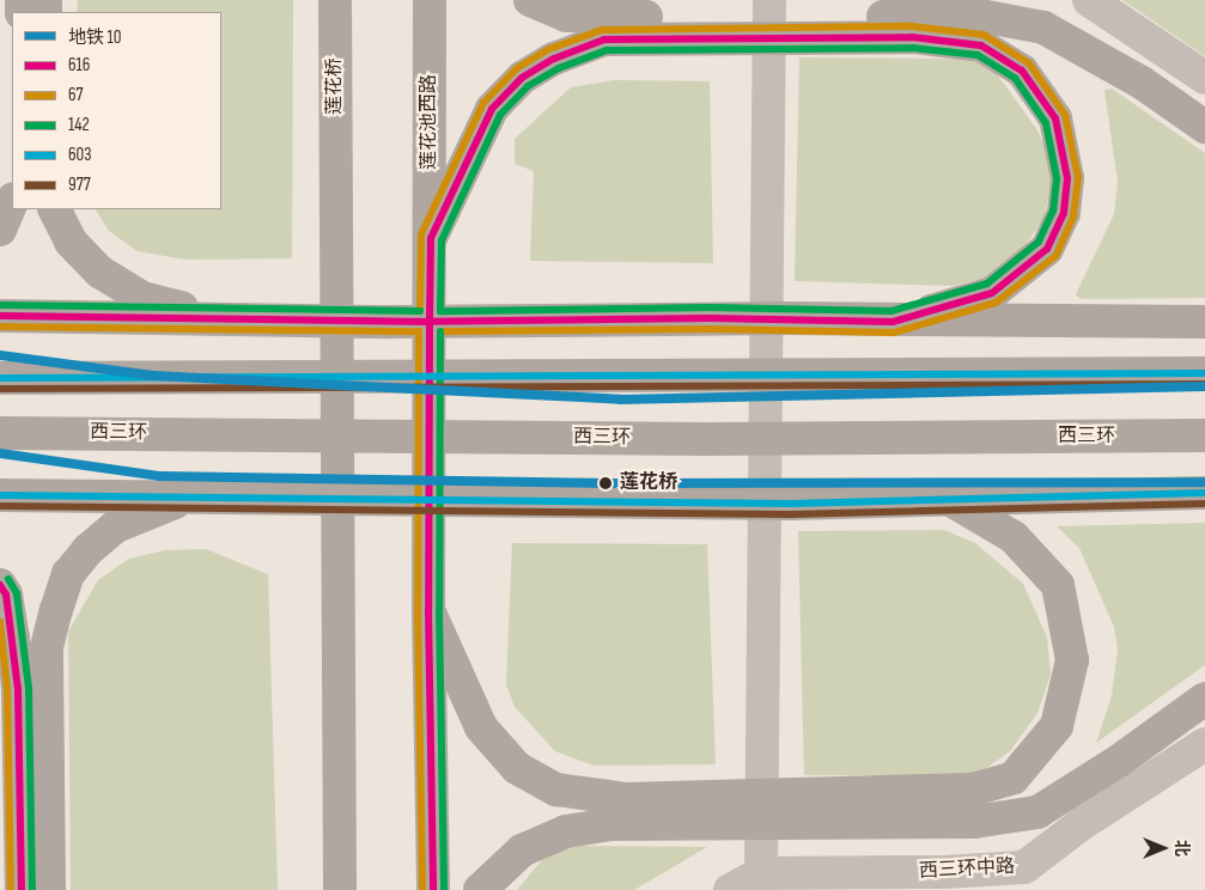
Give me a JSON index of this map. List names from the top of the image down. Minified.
{"streets":{"highway":["莲花桥","莲花池西路","西三环"],"street":["西三环中路"]},"places":["莲花桥"],"lines":["transit line 67","transit line 616","transit line 142","metro line 10","transit line 603","transit line 977"],"legend":["地铁 10","616","67","142","603","977"],"north":"right"}
